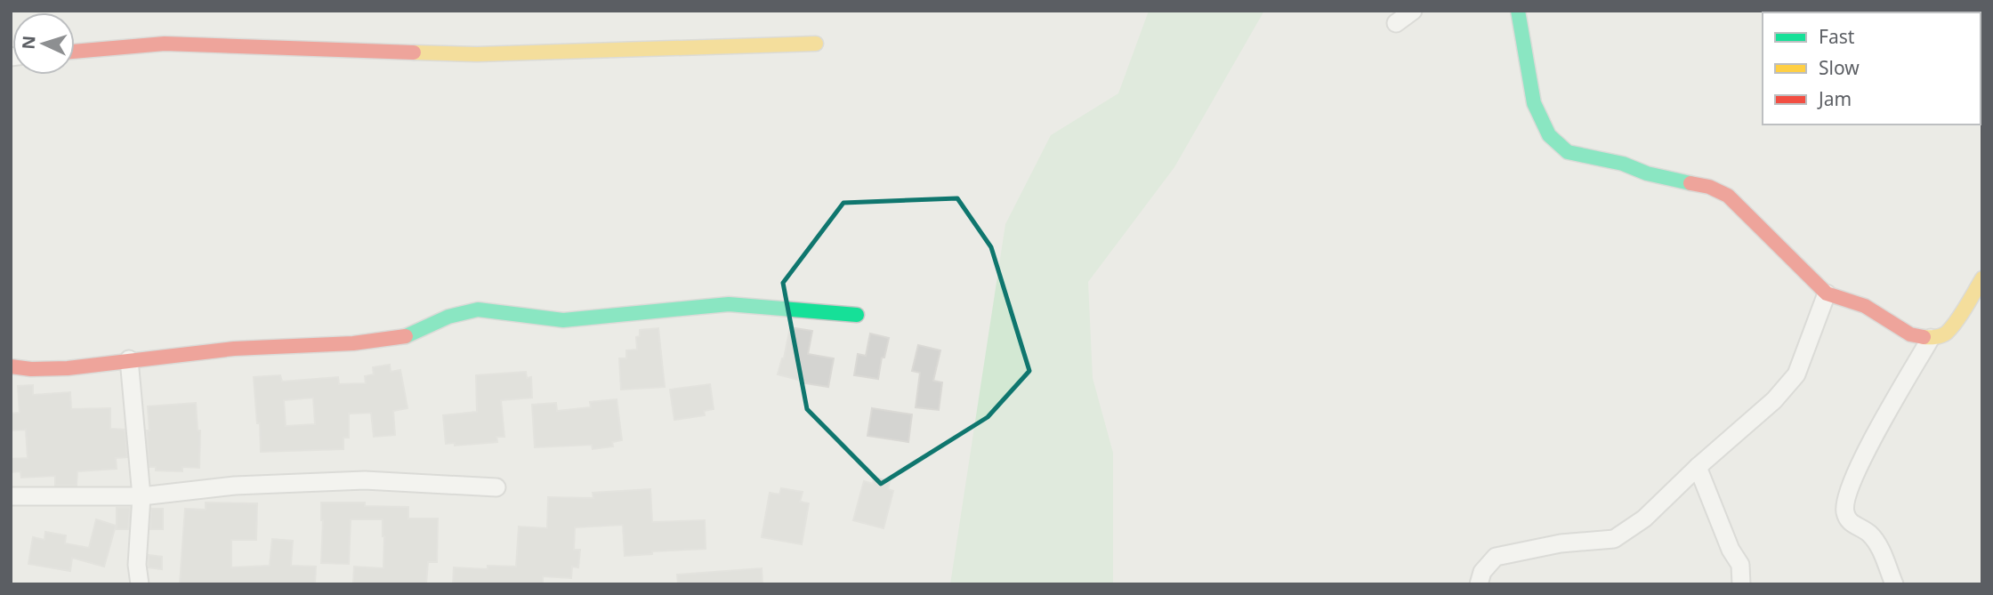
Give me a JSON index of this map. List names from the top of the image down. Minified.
{"legend":["Fast","Slow","Jam"],"north":"left"}
